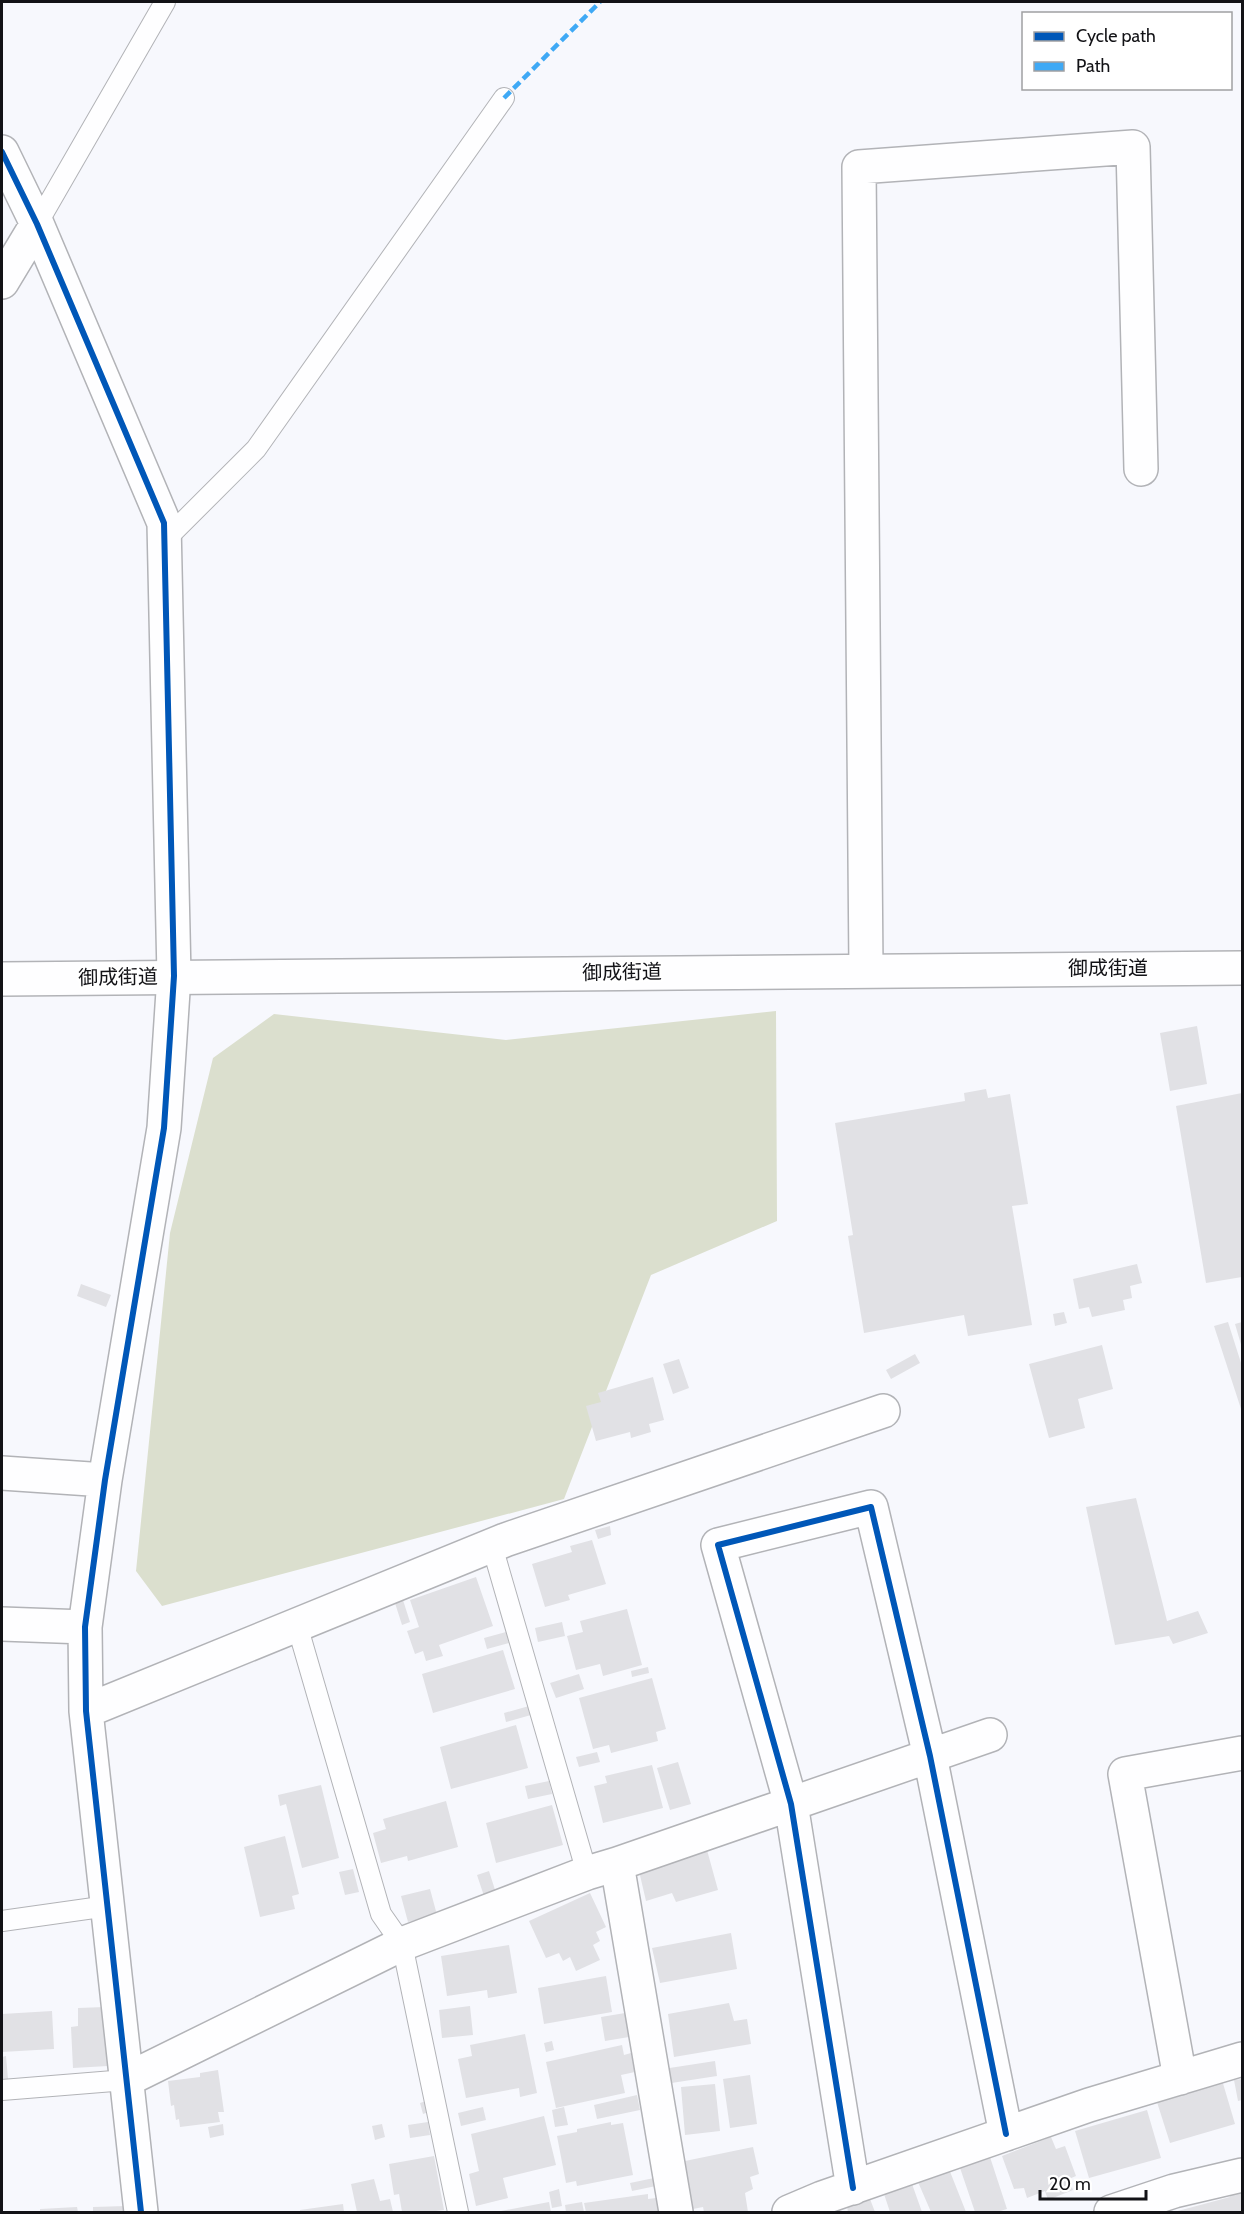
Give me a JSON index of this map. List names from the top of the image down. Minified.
{"streets":{"street":["御成街道"]},"legend":["Cycle path","Path"],"scale_bar":"20 m"}
